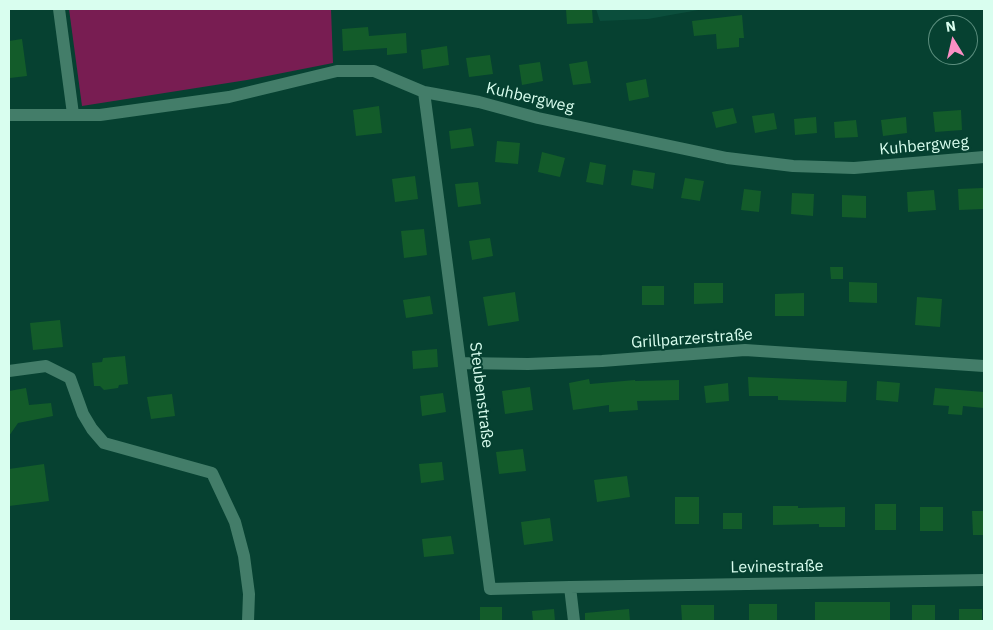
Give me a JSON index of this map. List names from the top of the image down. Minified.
{"streets":{"street":["Kuhbergweg","Grillparzerstraße","Steubenstraße","Levinestraße"]},"crossings":[["Kuhbergweg","Steubenstraße"],["Grillparzerstraße","Steubenstraße"],["Steubenstraße","Levinestraße"]],"north":"top"}
